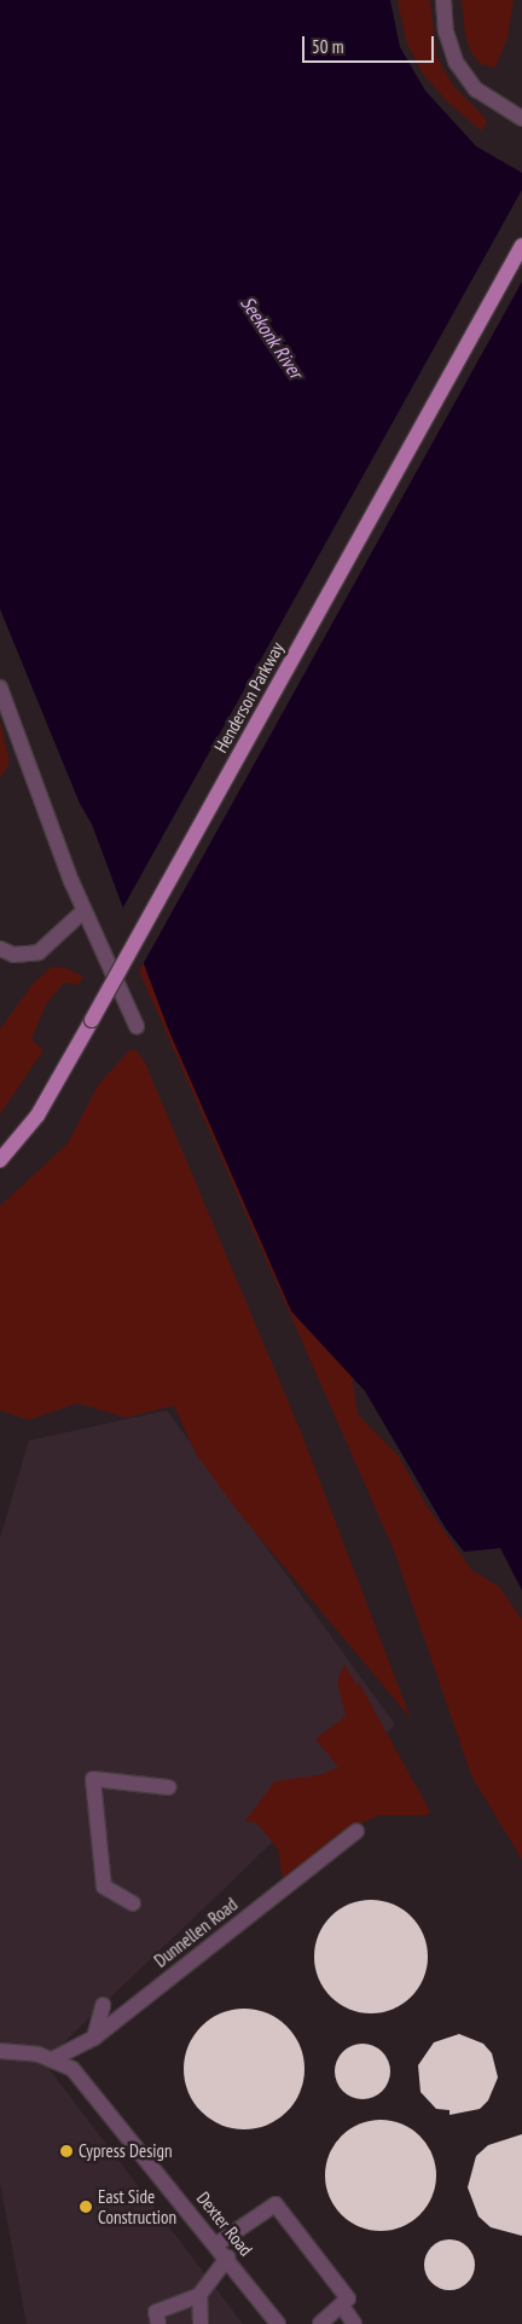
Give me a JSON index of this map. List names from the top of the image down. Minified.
{"streets":{"main road":["Henderson Parkway"],"street":["Dunnellen Road","Dexter Road"]},"crossings":[["Dunnellen Road","Dexter Road"]],"water":["Seekonk River"],"places":["Cypress Design","East Side Construction"],"scale_bar":"50 m"}
